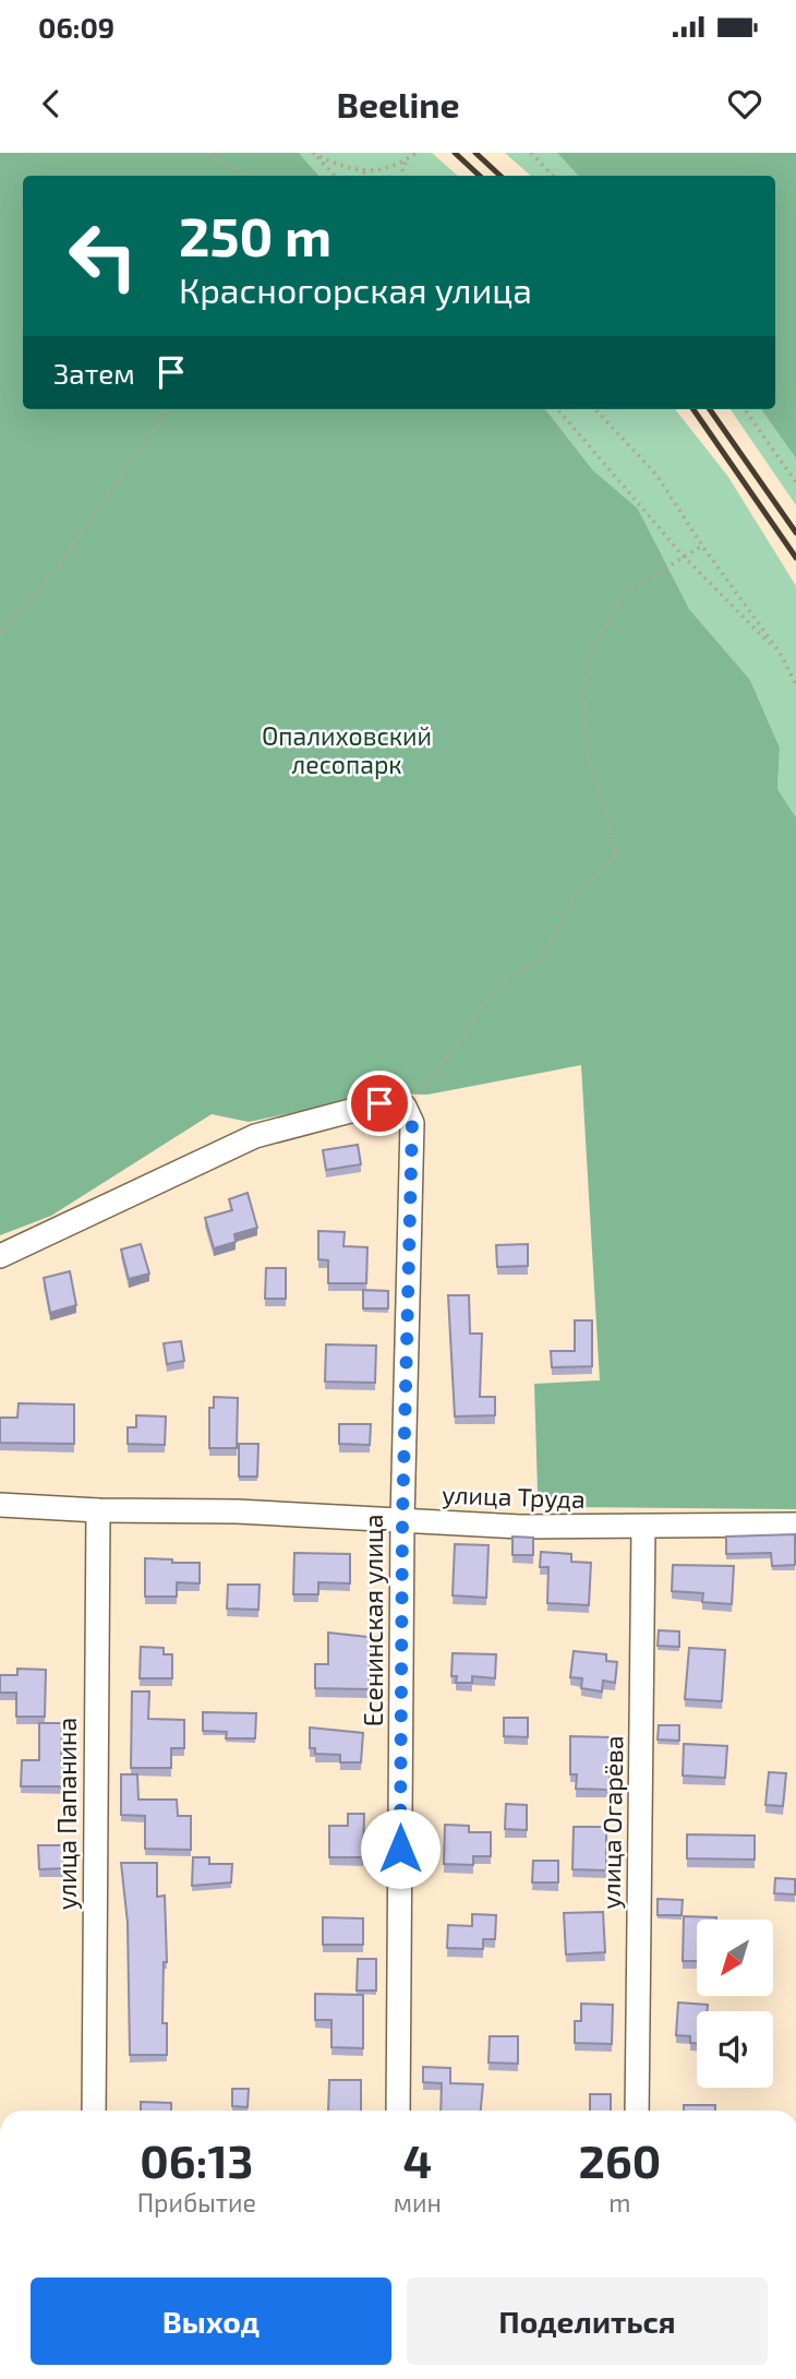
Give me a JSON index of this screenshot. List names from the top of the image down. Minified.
{"streets":{"street":["улица Труда","Есенинская улица","улица Папанина","улица Огарёва"]},"crossings":[["улица Труда","Есенинская улица"],["улица Труда","улица Папанина"],["улица Труда","улица Огарёва"]],"parks":["Опалиховский лесопарк"],"north":"bottom left","page":{"status":"06:09","header":"Beeline","turn":["250 m","Красногорская улица"],"then":"Затем","eta":["06:13","Прибытие","4","мин","260","m"],"buttons":["Выход","Поделиться"]}}
